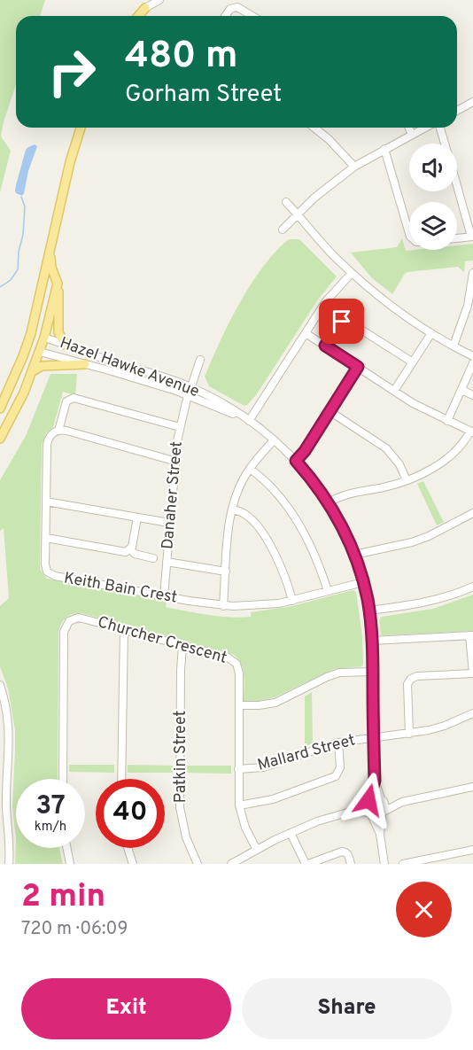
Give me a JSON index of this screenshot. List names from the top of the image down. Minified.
{"streets":{"street":["Hazel Hawke Avenue","Danaher Street","Keith Bain Crest","Churcher Crescent","Mallard Street","Patkin Street"]},"crossings":[["Hazel Hawke Avenue","Danaher Street"],["Hazel Hawke Avenue","Keith Bain Crest"],["Hazel Hawke Avenue","Mallard Street"],["Danaher Street","Keith Bain Crest"],["Churcher Crescent","Mallard Street"],["Churcher Crescent","Patkin Street"]],"page":{"turn":["480 m","Gorham Street"],"speed":"37 km/h","limit":"40","heading":["2 min","720 m · 06:09"],"buttons":["Exit","Share"]}}
